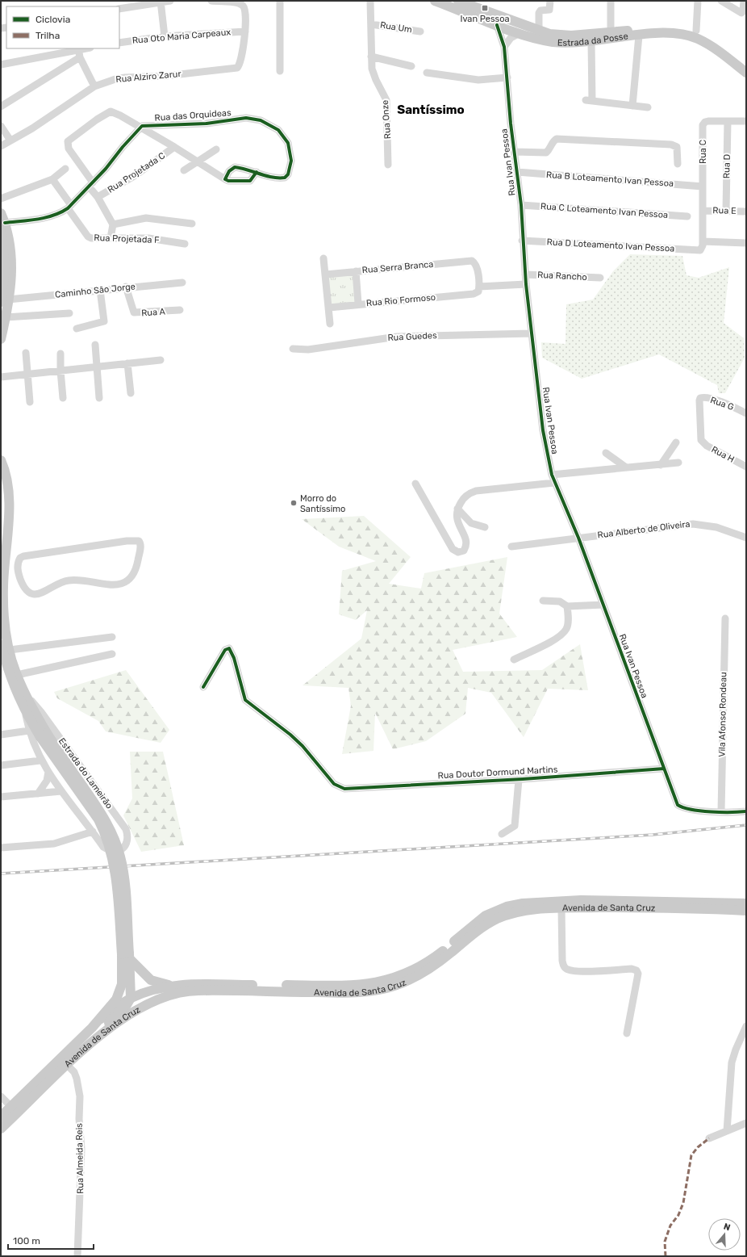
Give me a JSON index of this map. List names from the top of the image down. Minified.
{"streets":{"main road":["Estrada da Posse","Estrada do Lameirão","Avenida de Santa Cruz"],"street":["Rua Um","Rua Oto Maria Carpeaux","Rua Alziro Zarur","Rua das Orquideas","Rua Onze","Rua C","Rua Ivan Pessoa","Rua D","Rua Projetada C","Rua B Loteamento Ivan Pessoa","Rua C Loteamento Ivan Pessoa","Rua E","Rua Projetada F","Rua D Loteamento Ivan Pessoa","Rua Serra Branca","Rua Rancho","Caminho São Jorge","Rua Rio Formoso","Rua A","Rua Guedes","Rua G","Rua H","Rua Alberto de Oliveira","Vila Afonso Rondeau","Rua Doutor Dormund Martins","Rua Almeida Reis"]},"crossings":[["Rua Um","Rua Onze"],["Rua Oto Maria Carpeaux","Rua Alziro Zarur"],["Estrada da Posse","Rua Ivan Pessoa"],["Rua C","Rua D"],["Rua C","Rua B Loteamento Ivan Pessoa"],["Rua Ivan Pessoa","Rua B Loteamento Ivan Pessoa"],["Rua Ivan Pessoa","Rua C Loteamento Ivan Pessoa"],["Rua Ivan Pessoa","Rua D Loteamento Ivan Pessoa"],["Rua Ivan Pessoa","Rua Rancho"],["Rua Ivan Pessoa","Rua Guedes"],["Rua Ivan Pessoa","Rua Alberto de Oliveira"],["Rua Ivan Pessoa","Vila Afonso Rondeau"],["Rua Ivan Pessoa","Rua Doutor Dormund Martins"],["Rua D","Rua E"],["Rua Serra Branca","Rua Rio Formoso"],["Caminho São Jorge","Rua A"],["Rua G","Rua H"],["Estrada do Lameirão","Avenida de Santa Cruz"],["Avenida de Santa Cruz","Rua Almeida Reis"]],"districts":["Santíssimo"],"places":{"transit":["Ivan Pessoa"],"other":["Morro do Santíssimo"]},"legend":["Ciclovia","Trilha"],"scale_bar":"100 m","north":"top"}
